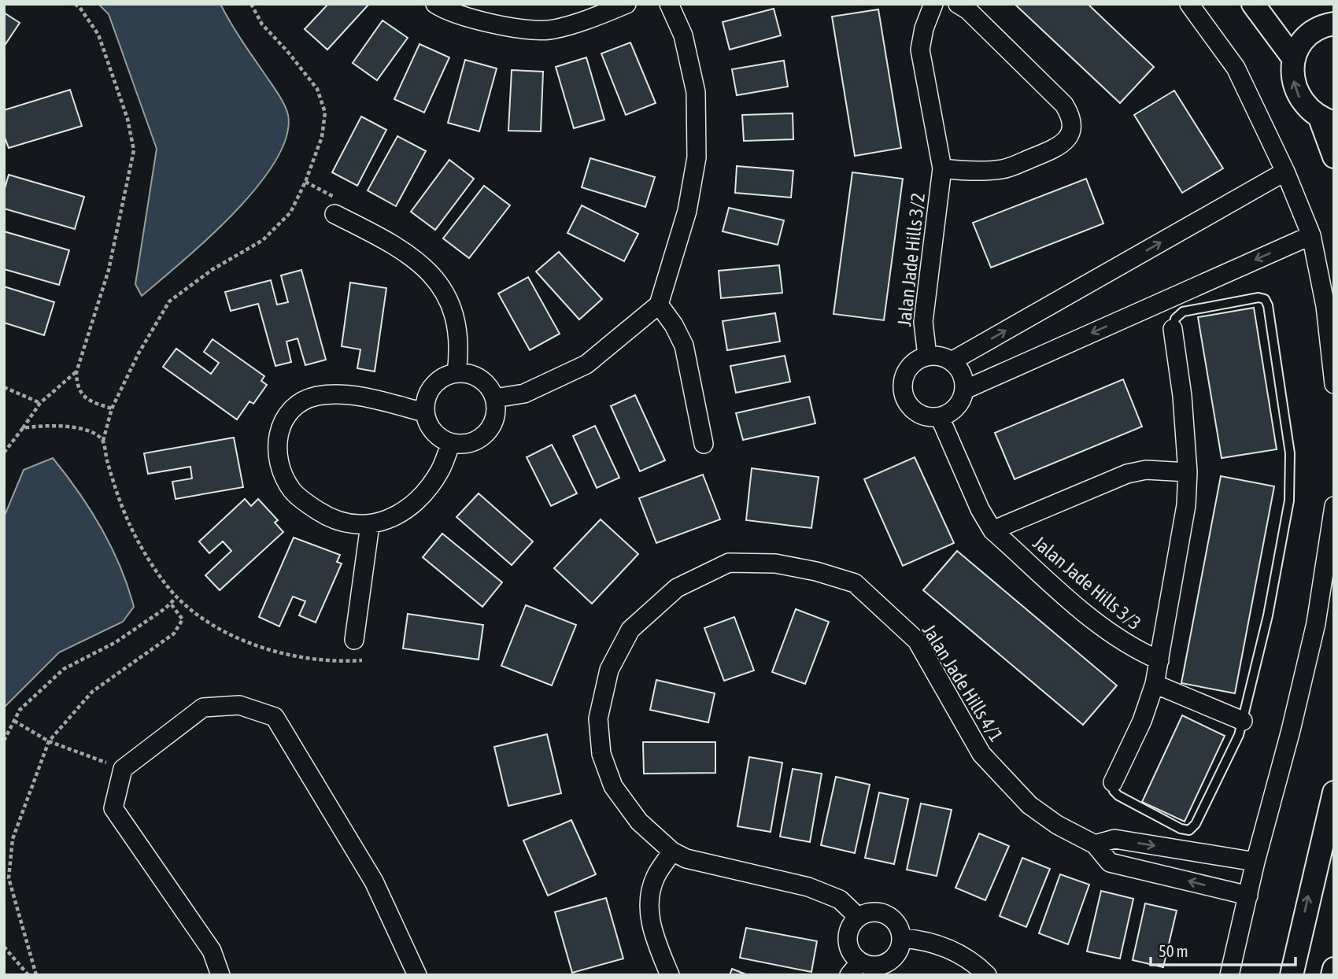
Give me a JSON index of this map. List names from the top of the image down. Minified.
{"streets":{"street":["Jalan Jade Hills 3/2","Jalan Jade Hills 3/3","Jalan Jade Hills 4/1"]},"crossings":[["Jalan Jade Hills 3/2","Jalan Jade Hills 3/3"]],"scale_bar":"50 m"}
